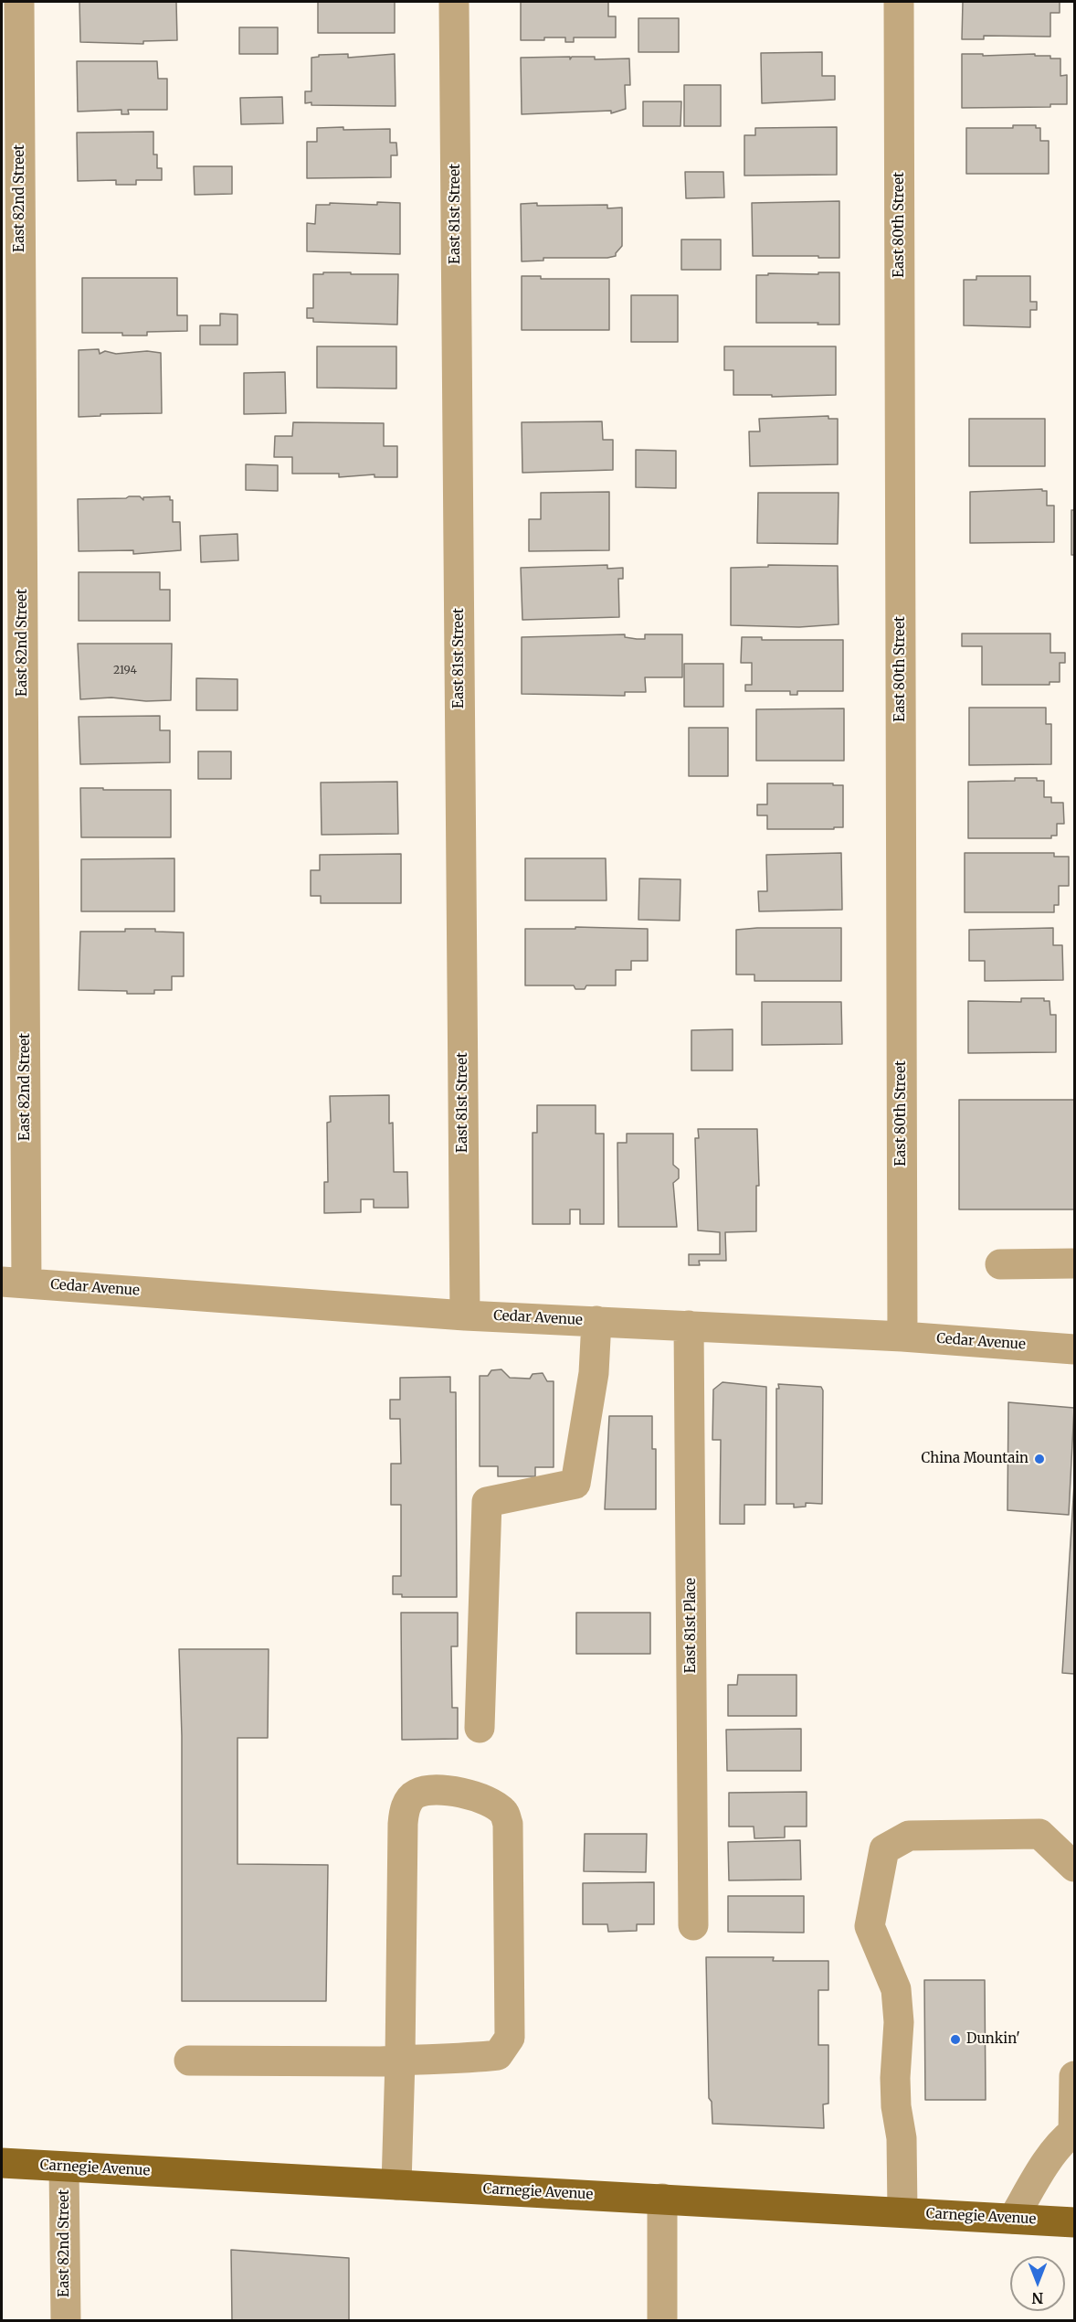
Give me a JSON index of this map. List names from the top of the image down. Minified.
{"streets":{"main road":["Carnegie Avenue"],"street":["East 82nd Street","East 81st Street","East 80th Street","Cedar Avenue","East 81st Place"]},"crossings":[["East 82nd Street","Cedar Avenue"],["East 82nd Street","Carnegie Avenue"],["East 81st Street","Cedar Avenue"],["East 80th Street","Cedar Avenue"],["Cedar Avenue","East 81st Place"]],"places":["China Mountain","Dunkin'"],"house_numbers":["2194"],"north":"bottom"}
